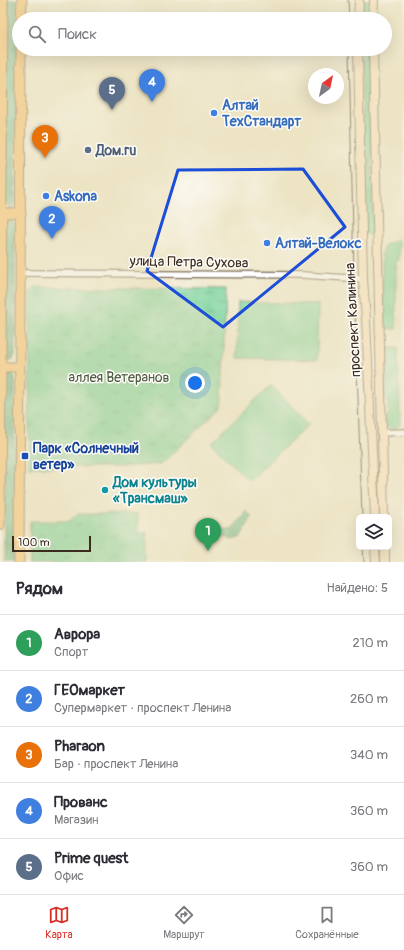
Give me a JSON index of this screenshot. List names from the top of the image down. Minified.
{"streets":{"main road":["проспект Калинина"],"street":["улица Петра Сухова"]},"crossings":[["улица Петра Сухова","проспект Калинина"]],"parks":["аллея Ветеранов"],"places":{"other":["Алтай ТехСтандарт","Дом.ru","Askona","Алтай-Велокс","Дом культуры «Трансмаш»"],"transit":["Парк «Солнечный ветер»"]},"scale_bar":"100 m","north":"top right","page":{"search":"Поиск","pins":["4","5","3","2","1"],"scale":"100 m","heading":["Рядом","Найдено: 5"],"list":[{"mark":"1","name":"Аврора","note":"Спорт","value":"210 m"},{"mark":"2","name":"ГЕОмаркет","note":"Супермаркет · проспект Ленина","value":"260 m"},{"mark":"3","name":"Pharaon","note":"Бар · проспект Ленина","value":"340 m"},{"mark":"4","name":"Прованс","note":"Магазин","value":"360 m"},{"mark":"5","name":"Prime quest","note":"Офис","value":"360 m"}],"nav":["Карта","Маршрут","Сохранённые"]}}
